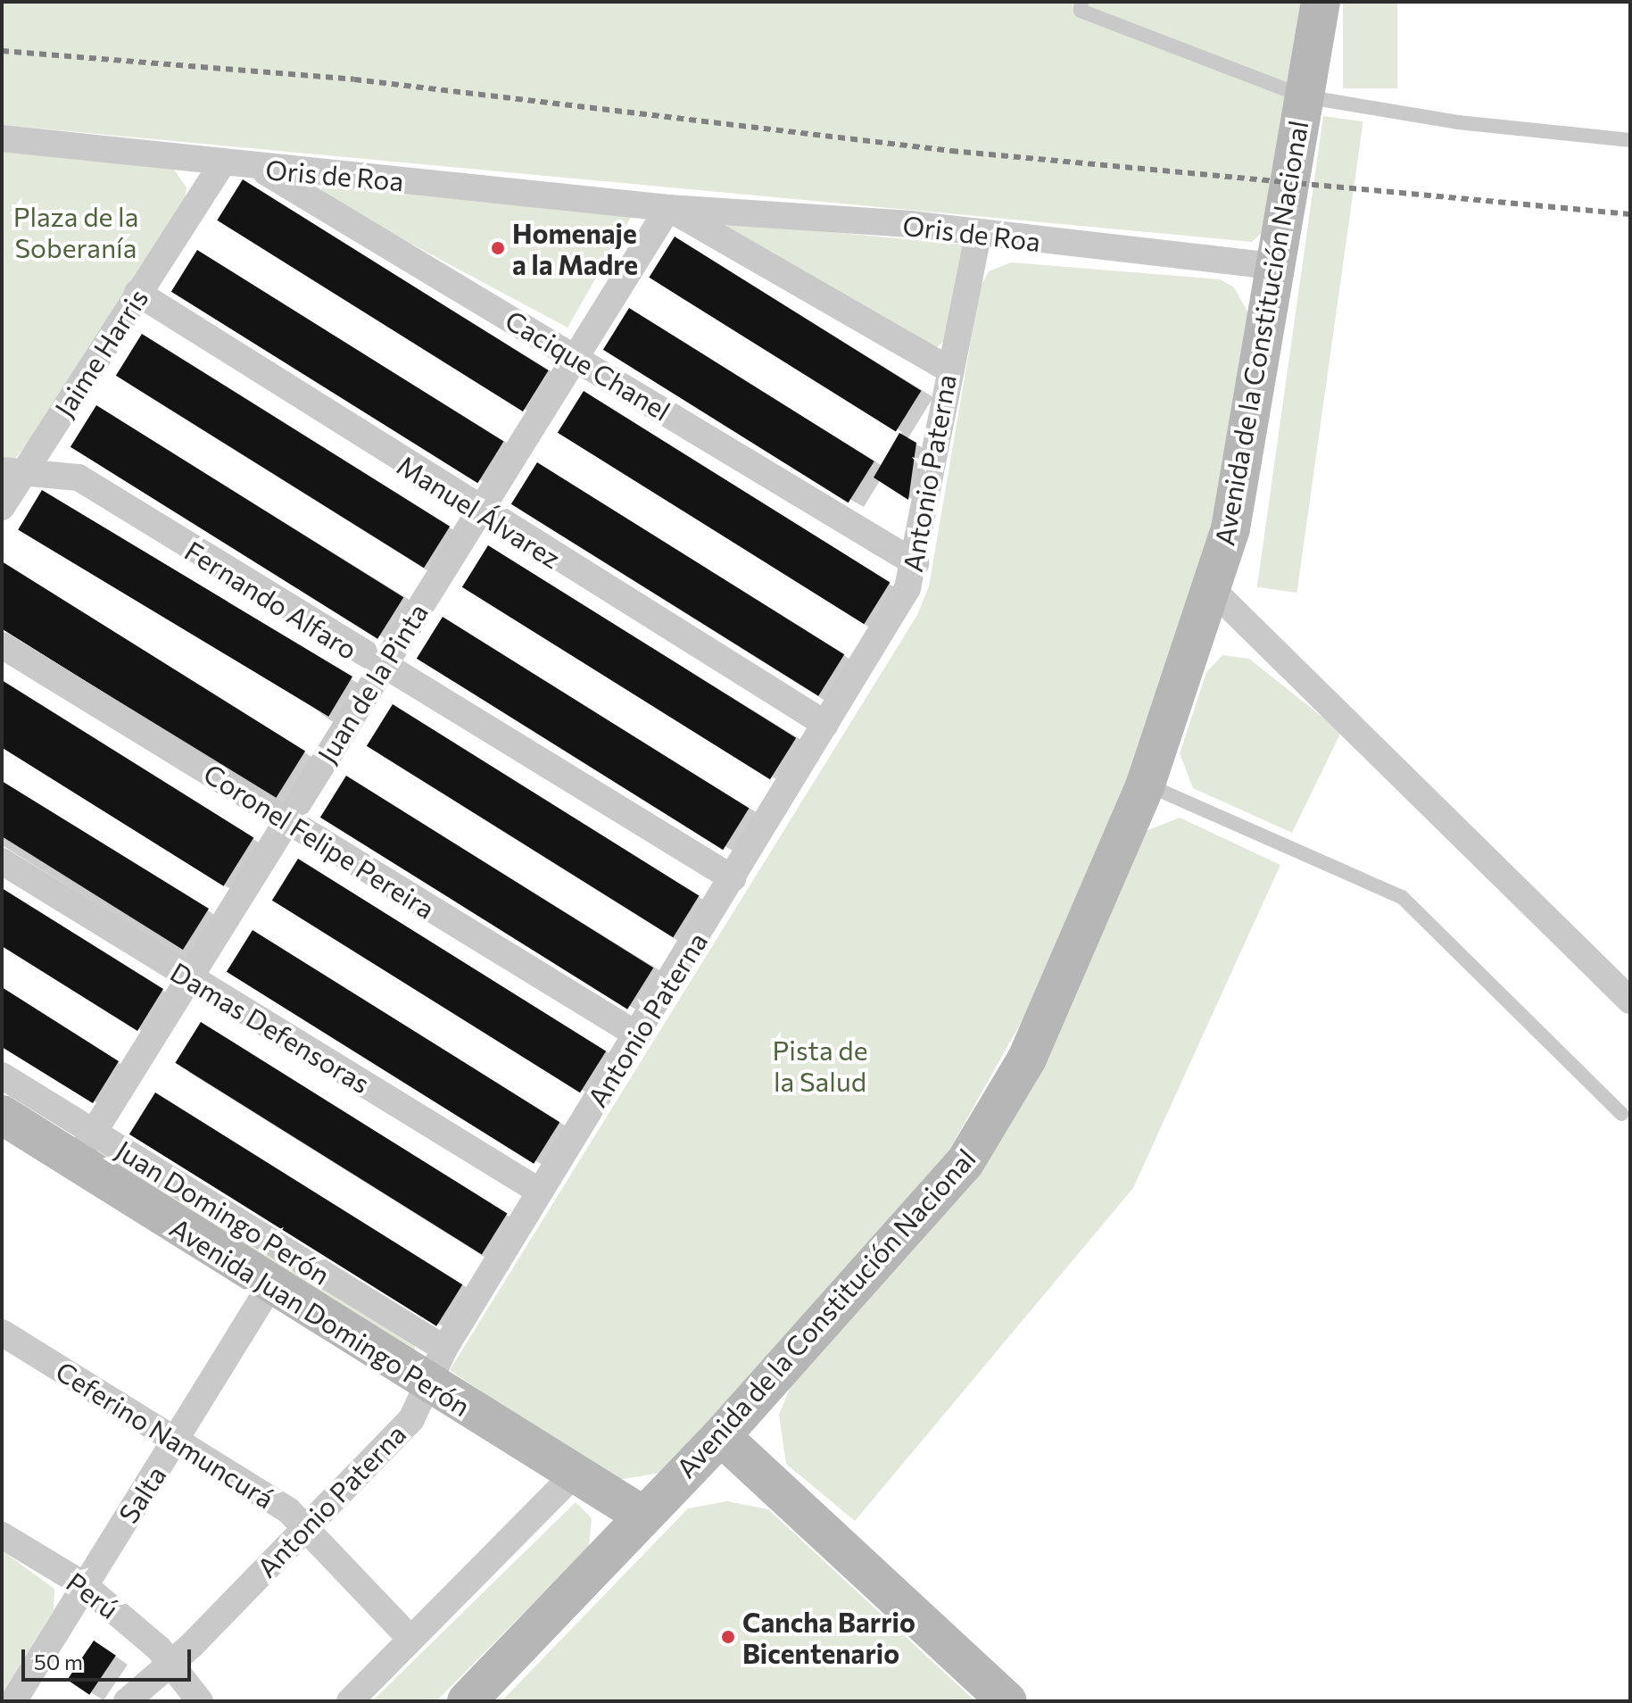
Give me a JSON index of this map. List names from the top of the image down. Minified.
{"streets":{"main road":["Avenida de la Constitución Nacional","Avenida Juan Domingo Perón"],"street":["Oris de Roa","Jaime Harris","Cacique Chanel","Antonio Paterna","Manuel Álvarez","Fernando Alfaro","Juan de la Pinta","Coronel Felipe Pereira","Damas Defensoras","Juan Domingo Perón","Ceferino Namuncurá","Salta","Perú"]},"crossings":[["Oris de Roa","Avenida de la Constitución Nacional"],["Oris de Roa","Jaime Harris"],["Oris de Roa","Cacique Chanel"],["Oris de Roa","Antonio Paterna"],["Oris de Roa","Juan de la Pinta"],["Avenida de la Constitución Nacional","Avenida Juan Domingo Perón"],["Jaime Harris","Manuel Álvarez"],["Jaime Harris","Fernando Alfaro"],["Cacique Chanel","Antonio Paterna"],["Cacique Chanel","Juan de la Pinta"],["Antonio Paterna","Manuel Álvarez"],["Antonio Paterna","Fernando Alfaro"],["Antonio Paterna","Coronel Felipe Pereira"],["Antonio Paterna","Damas Defensoras"],["Antonio Paterna","Juan Domingo Perón"],["Antonio Paterna","Avenida Juan Domingo Perón"],["Antonio Paterna","Ceferino Namuncurá"],["Antonio Paterna","Perú"],["Manuel Álvarez","Juan de la Pinta"],["Fernando Alfaro","Juan de la Pinta"],["Juan de la Pinta","Coronel Felipe Pereira"],["Juan de la Pinta","Damas Defensoras"],["Juan de la Pinta","Juan Domingo Perón"],["Juan de la Pinta","Avenida Juan Domingo Perón"],["Juan Domingo Perón","Avenida Juan Domingo Perón"],["Avenida Juan Domingo Perón","Salta"],["Ceferino Namuncurá","Salta"],["Salta","Perú"]],"parks":["Plaza de la Soberanía","Pista de la Salud"],"places":["Homenaje a la Madre","Cancha Barrio Bicentenario"],"scale_bar":"50 m"}
